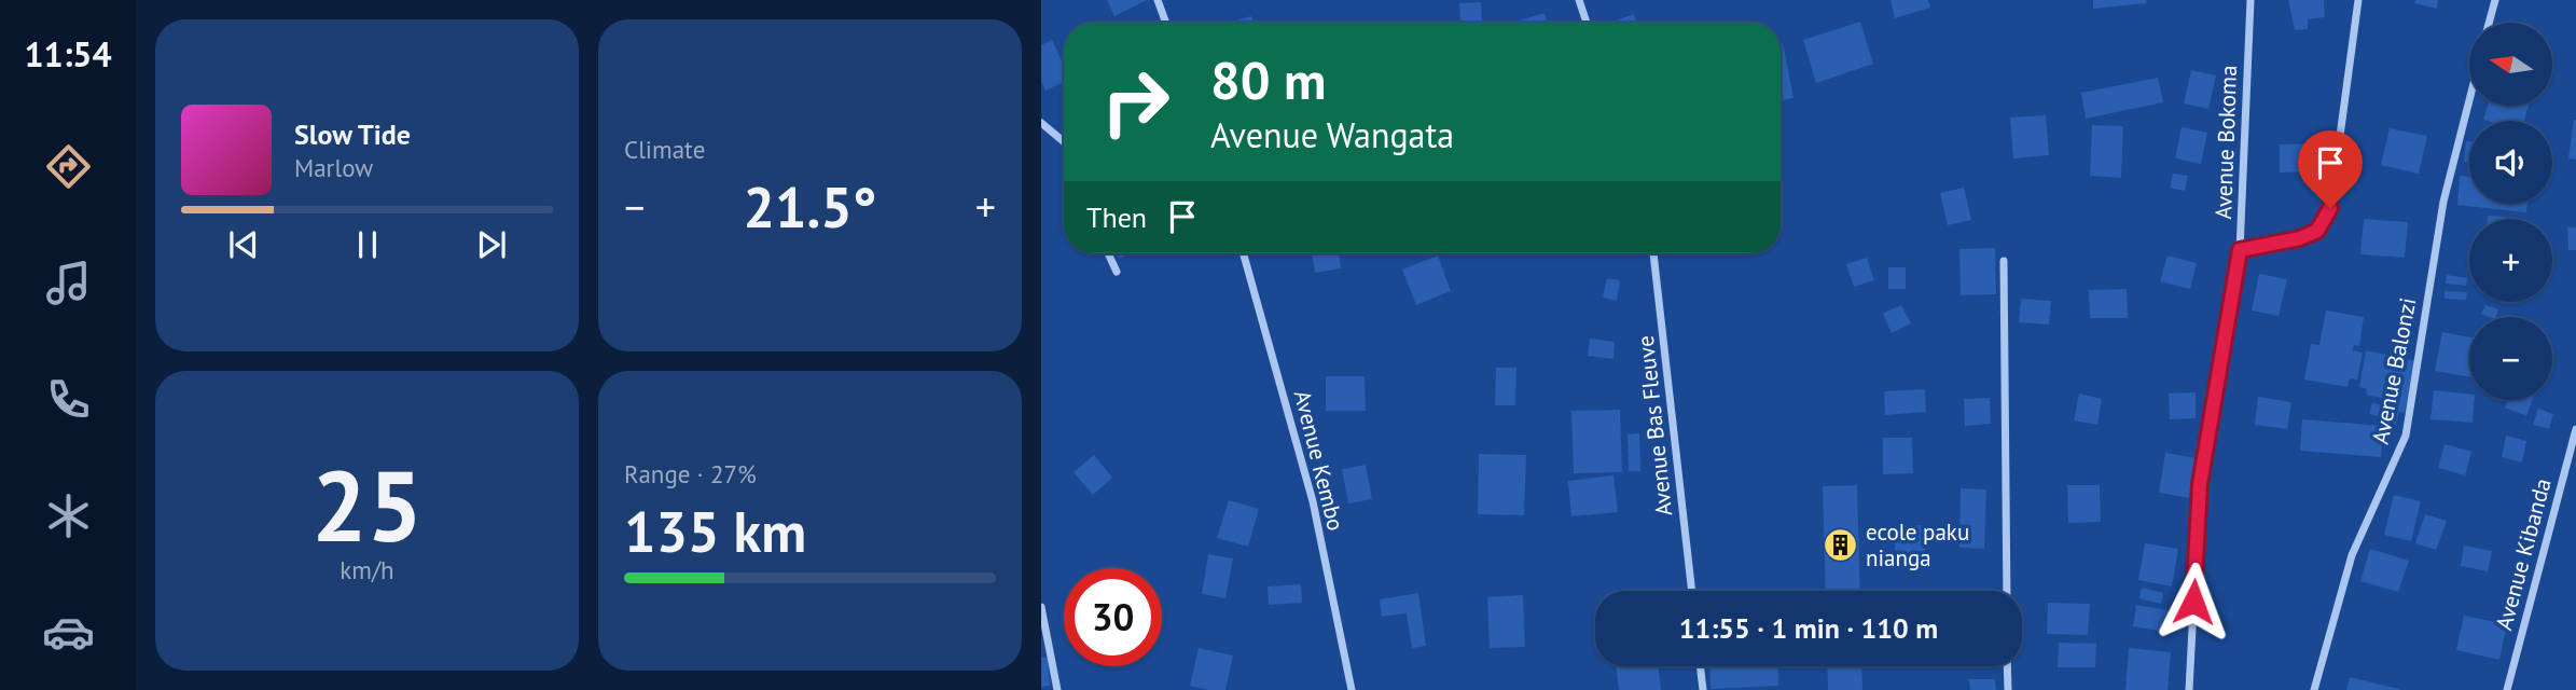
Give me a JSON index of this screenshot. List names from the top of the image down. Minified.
{"streets":{"street":["Avenue Bokoma","Avenue Balonzi","Avenue Bas Fleuve","Avenue Kembo","Avenue Kibanda"]},"places":{"building":["ecole paku nianga"]},"north":"left","page":{"tabs":"11:54","tile":["Climate",["25","km/h"],["Range · 27%","135 km"]],"map_buttons":["+","−"],"turn":["80 m","Avenue Wangata"],"song":["Slow Tide","Marlow"],"heat":["−","21.5°","+"],"then":"Then","limit":"30","trip":"11:55 · 1 min · 110 m"}}
